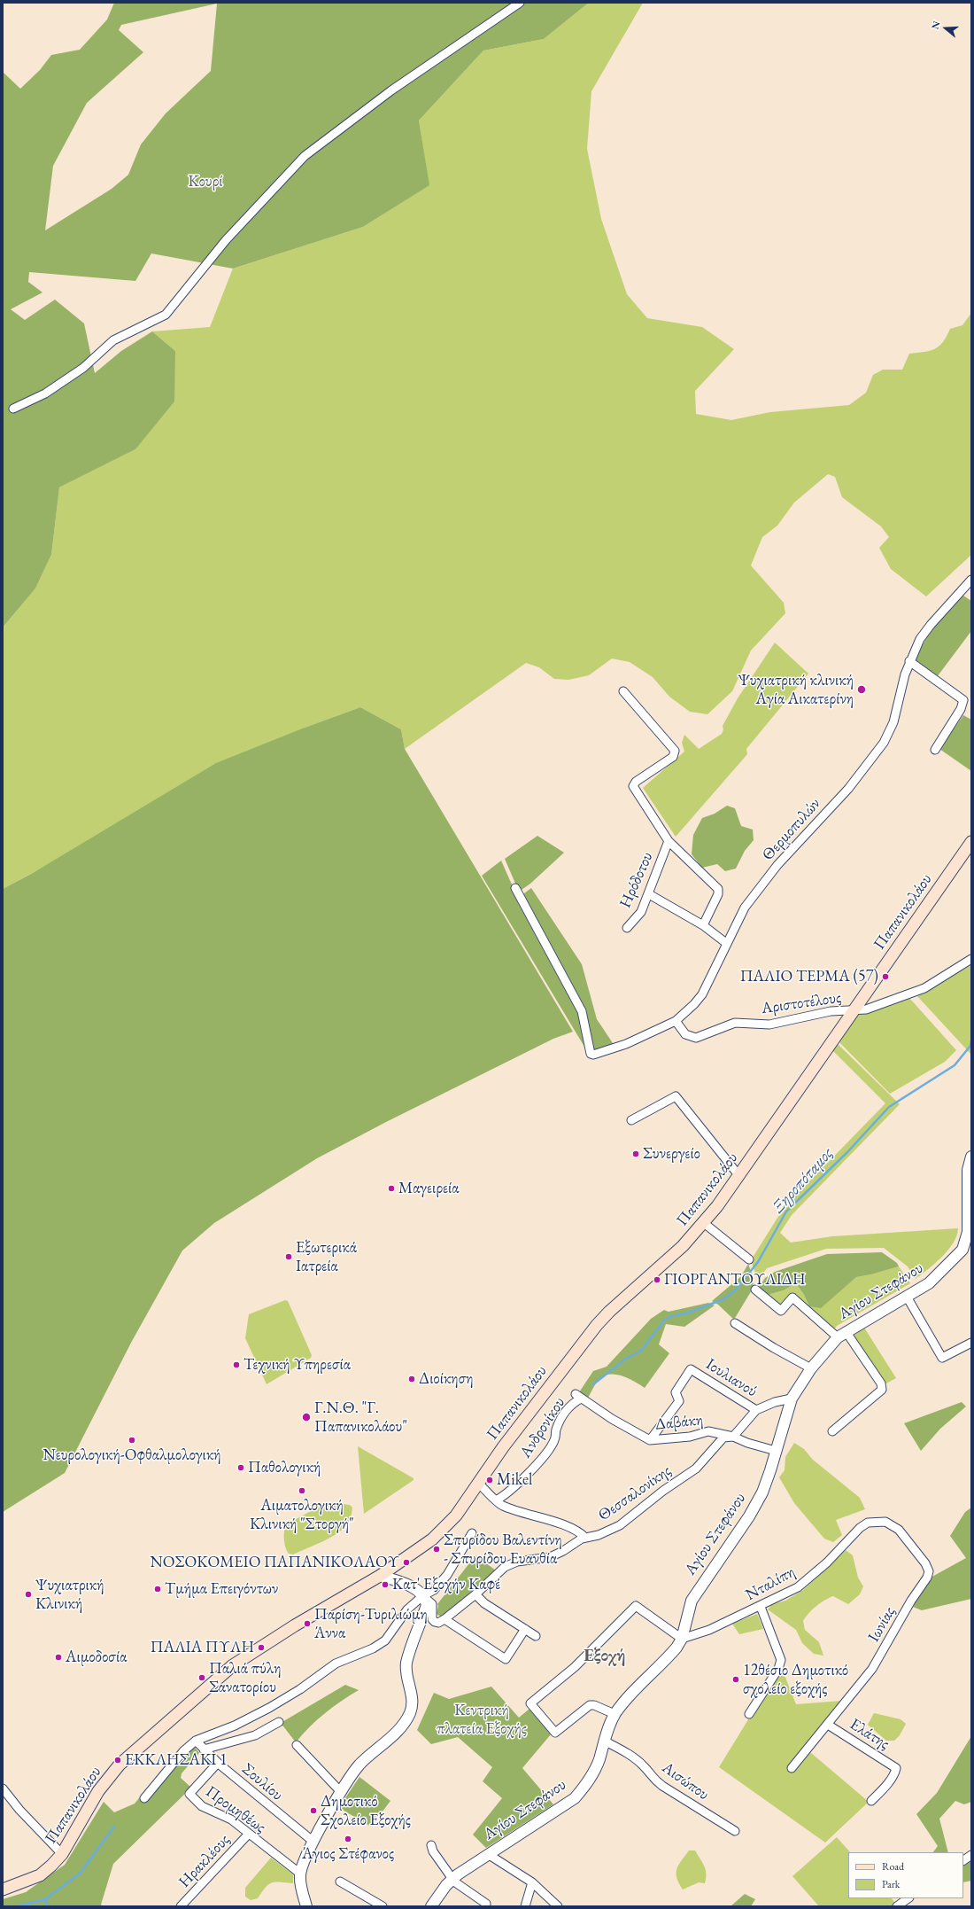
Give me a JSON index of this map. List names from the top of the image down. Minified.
{"streets":{"main road":["Παπανικολάου"],"street":["Θερμοπυλών","Ηρόδοτου","Αριστοτέλους","Αγίου Στεφάνου","Ιουλιανού","Δαβάκη","Ανδρονίκου","Θεσσαλονίκης","Νταλίπη","Ιωνίας","Ελάτης","Αισώπου","Σουλίου","Προμηθέως","Ηρακλέους"]},"crossings":[["Θερμοπυλών","Αριστοτέλους"],["Παπανικολάου","Αριστοτέλους"],["Αγίου Στεφάνου","Δαβάκη"],["Αγίου Στεφάνου","Θεσσαλονίκης"],["Αγίου Στεφάνου","Νταλίπη"],["Αγίου Στεφάνου","Αισώπου"],["Ιουλιανού","Δαβάκη"],["Ιουλιανού","Θεσσαλονίκης"],["Δαβάκη","Ανδρονίκου"],["Δαβάκη","Θεσσαλονίκης"],["Νταλίπη","Ιωνίας"],["Ιωνίας","Ελάτης"],["Σουλίου","Προμηθέως"],["Προμηθέως","Ηρακλέους"]],"districts":["Εξοχή"],"water":["Ξηροπόταμος"],"parks":["Κουρί","Κεντρική πλατεία Εξοχής"],"places":["Ψυχιατρική κλινική Αγία Αικατερίνη","ΠΑΛΙΟ ΤΕΡΜΑ (57)","Συνεργείο","Μαγειρεία","Εξωτερικά Ιατρεία","ΓΙΟΡΓΑΝΤΟΥΛΙΔΗ","Τεχνική Υπηρεσία","Διοίκηση","Γ.Ν.Θ. \"Γ. Παπανικολάου\"","Νευρολογική-Οφθαλμολογική","Παθολογική","Mikel","Αιματολογική Κλινική \"Στοργή\"","Σπυρίδου Βαλεντίνη - Σπυρίδου Ευανθία","ΝΟΣΟΚΟΜΕΙΟ ΠΑΠΑΝΙΚΟΛΑΟΥ","Κατ' Εξοχήν Καφέ","Τμήμα Επειγόντων","Ψυχιατρική Κλινική","Παρίση-Τυριλιώμη Άννα","ΠΑΛΙΑ ΠΥΛΗ","Αιμοδοσία","Παλιά πύλη Σανατορίου","12θέσιο Δημοτικό σχολείο εξοχής","ΕΚΚΛΗΣΑΚΙ 1","Δημοτικό Σχολείο Εξοχής","Άγιος Στέφανος"],"legend":["Road","Park"],"north":"left"}
